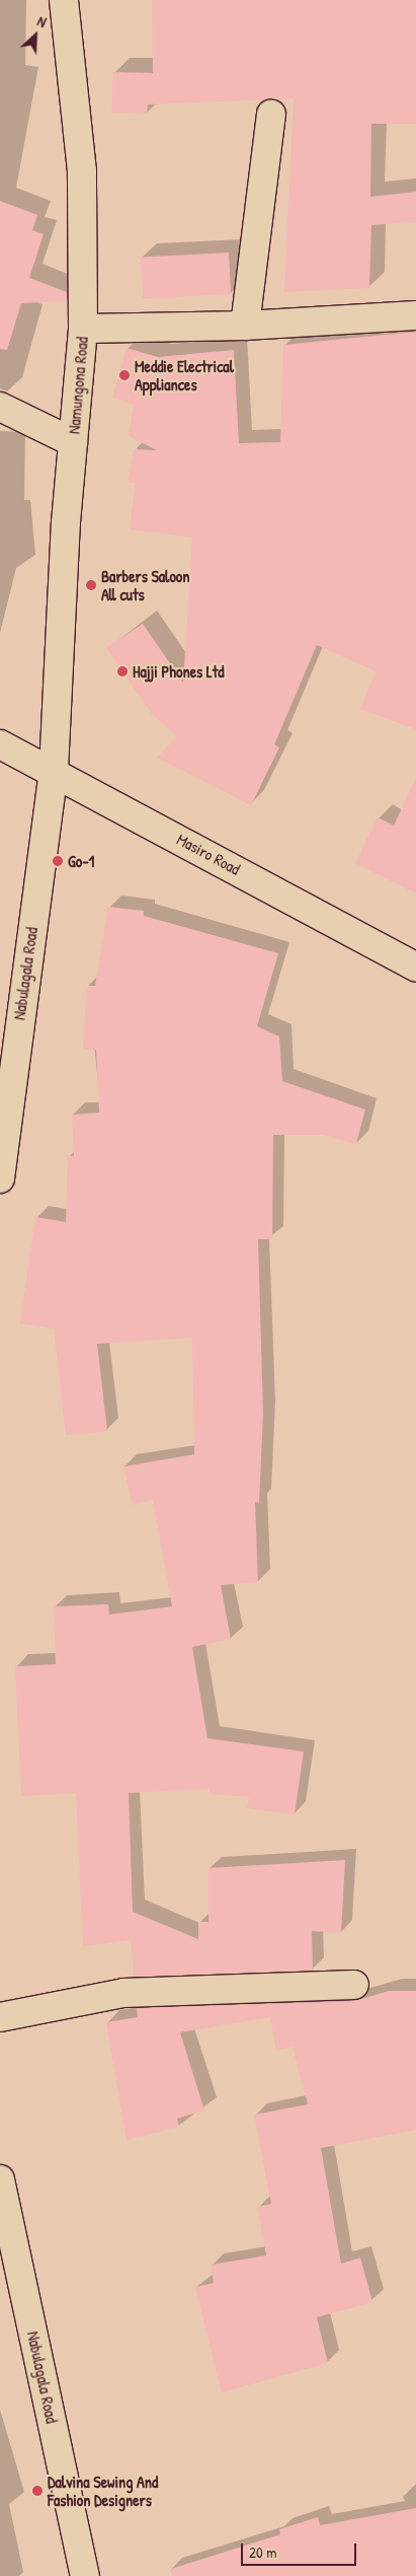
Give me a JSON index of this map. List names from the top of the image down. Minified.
{"streets":{"street":["Namungona Road","Masiro Road","Nabulagala Road"]},"crossings":[["Namungona Road","Masiro Road"],["Namungona Road","Nabulagala Road"],["Masiro Road","Nabulagala Road"]],"places":["Meddie Electrical Appliances","Barbers Saloon All cuts","Hajji Phones Ltd","Go-1","Dalvina Sewing And Fashion Designers"],"scale_bar":"20 m","north":"top right"}
